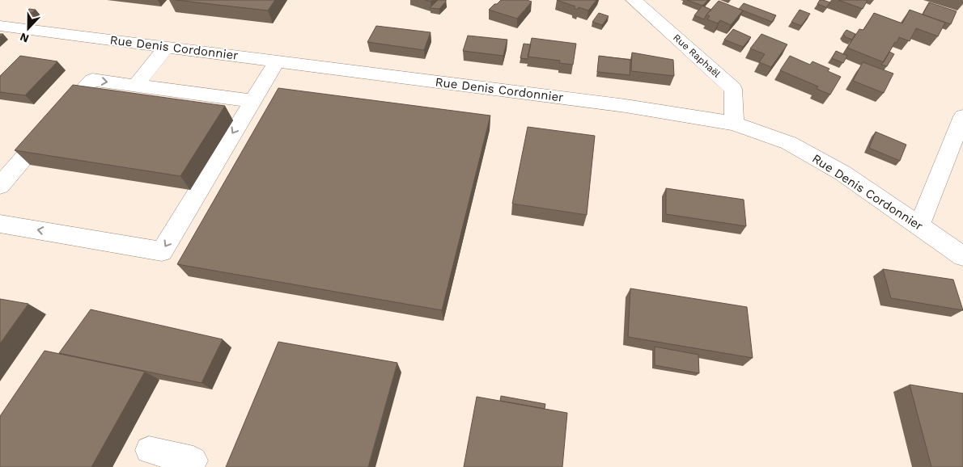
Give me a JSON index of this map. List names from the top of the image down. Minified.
{"streets":{"street":["Rue Denis Cordonnier","Rue Raphaël"]},"crossings":[["Rue Denis Cordonnier","Rue Raphaël"]],"north":"bottom"}
